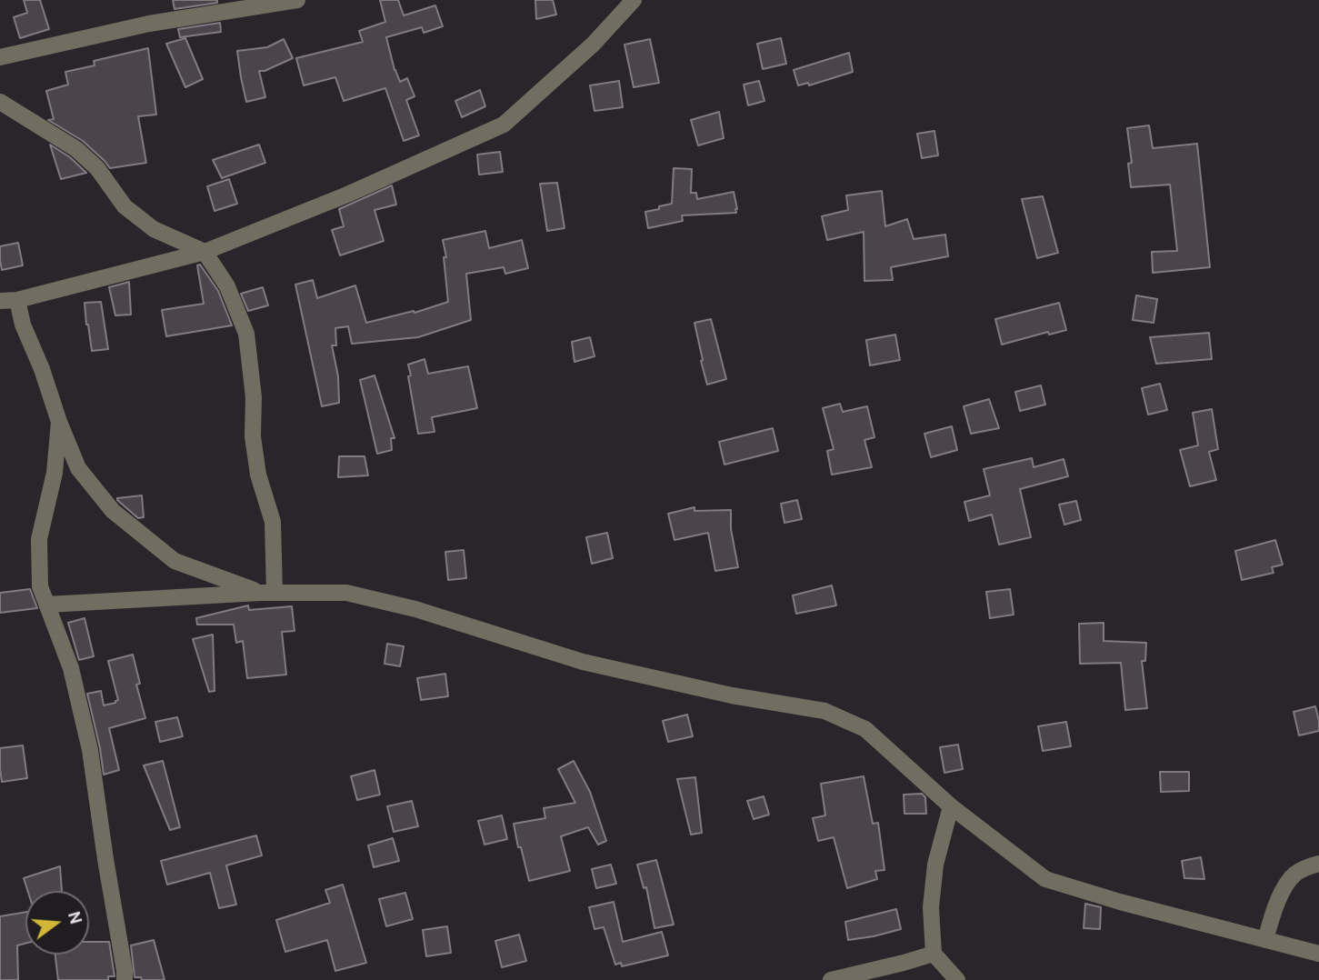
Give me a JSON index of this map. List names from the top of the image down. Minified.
{"north":"right"}
